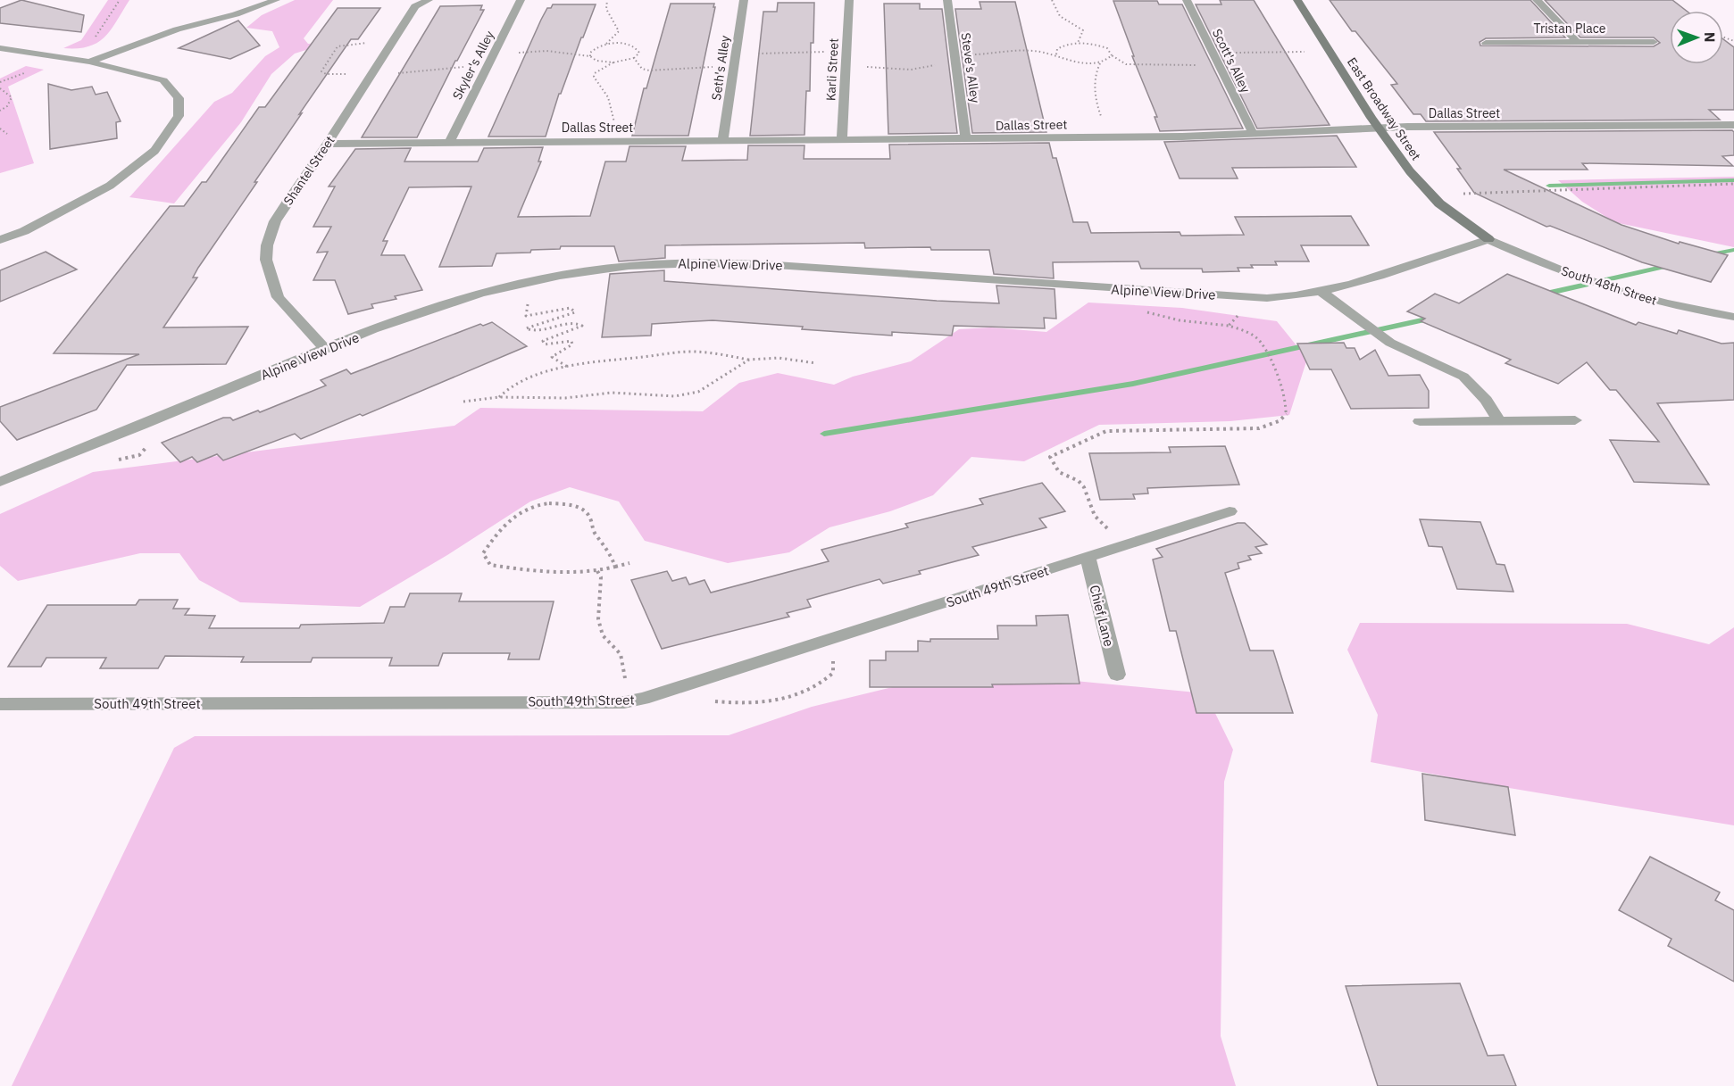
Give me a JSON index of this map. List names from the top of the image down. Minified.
{"streets":{"street":["Tristan Place","Scott's Alley","Skyler's Alley","Seth's Alley","Steve's Alley","Karli Street","East Broadway Street","Dallas Street","Shantel Street","Alpine View Drive","South 48th Street","South 49th Street","Chief Lane"]},"crossings":[["Scott's Alley","Dallas Street"],["Skyler's Alley","Dallas Street"],["Seth's Alley","Dallas Street"],["Steve's Alley","Dallas Street"],["Karli Street","Dallas Street"],["East Broadway Street","Dallas Street"],["East Broadway Street","Alpine View Drive"],["East Broadway Street","South 48th Street"],["Dallas Street","Shantel Street"],["Shantel Street","Alpine View Drive"],["Alpine View Drive","South 48th Street"],["South 49th Street","Chief Lane"]],"north":"right"}
